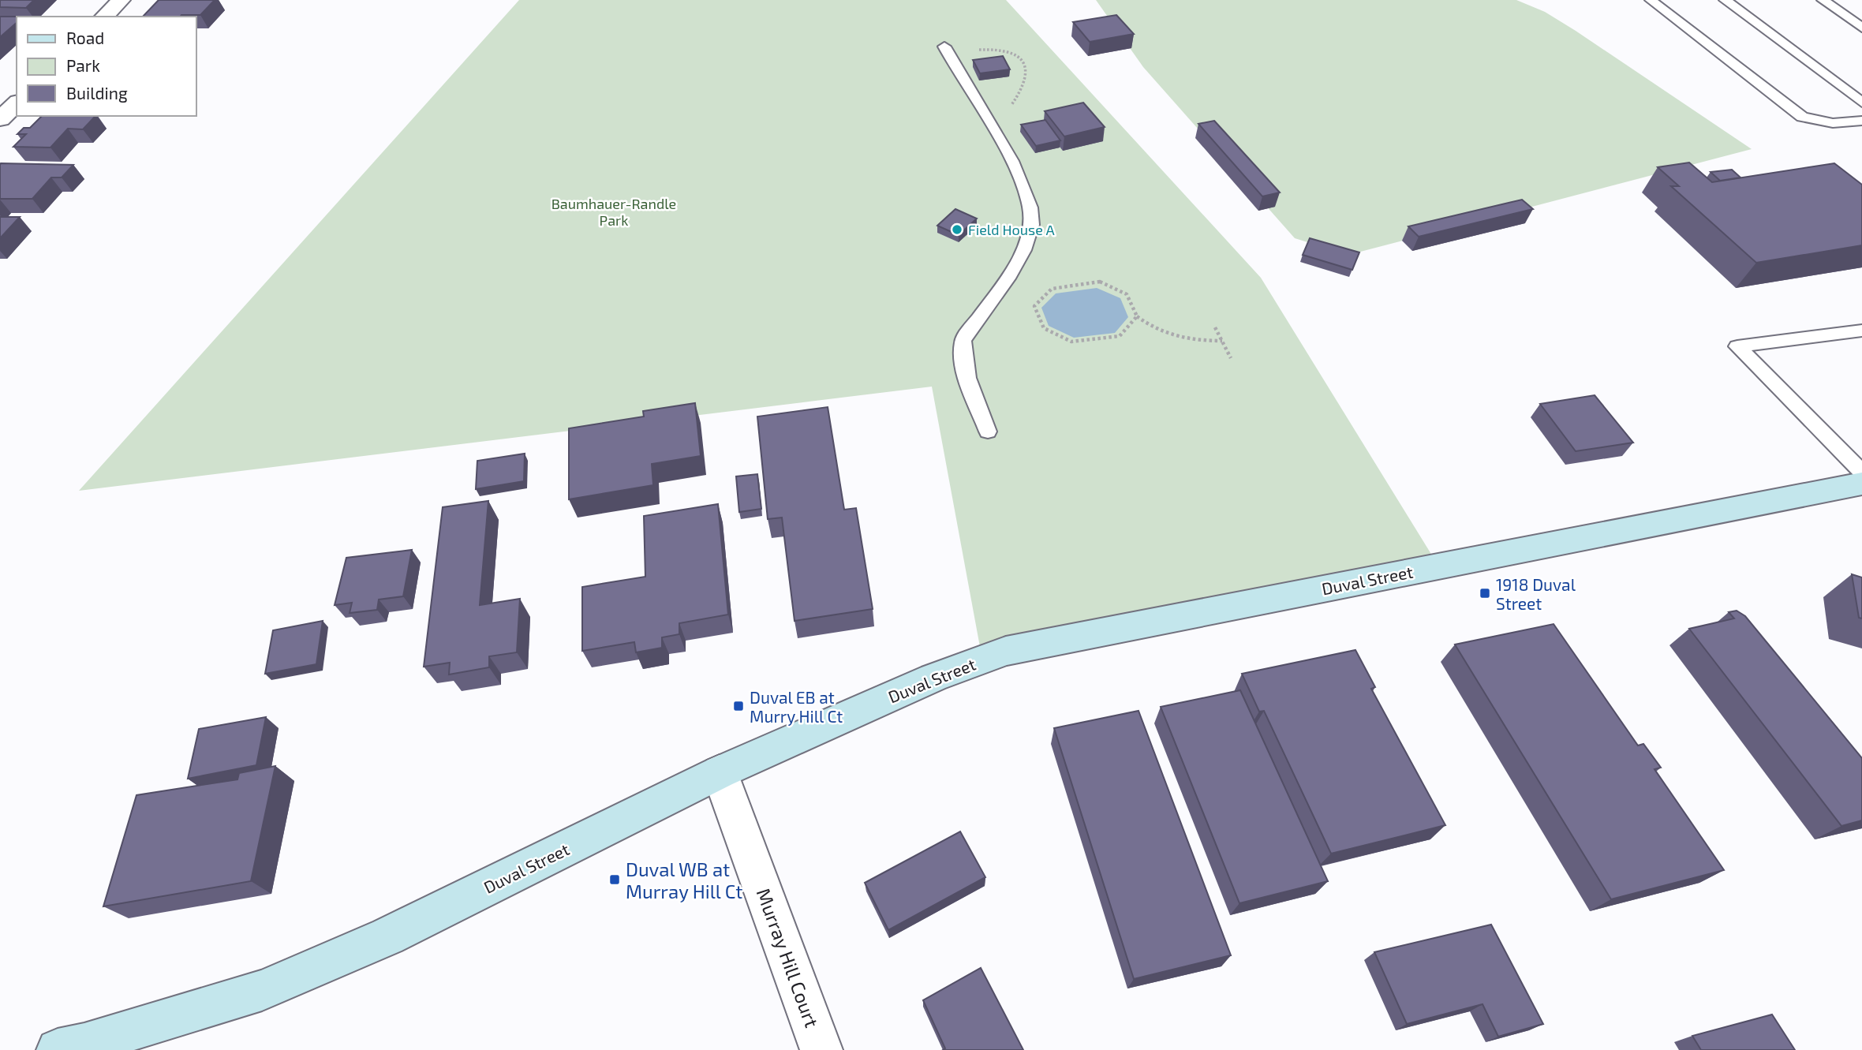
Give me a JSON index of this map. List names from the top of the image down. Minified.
{"streets":{"street":["Duval Street","Murray Hill Court"]},"crossings":[["Duval Street","Murray Hill Court"]],"parks":["Baumhauer-Randle Park"],"places":{"other":["Field House A"],"transit":["1918 Duval Street","Duval EB at Murry Hill Ct","Duval WB at Murray Hill Ct"]},"legend":["Road","Park","Building"]}
